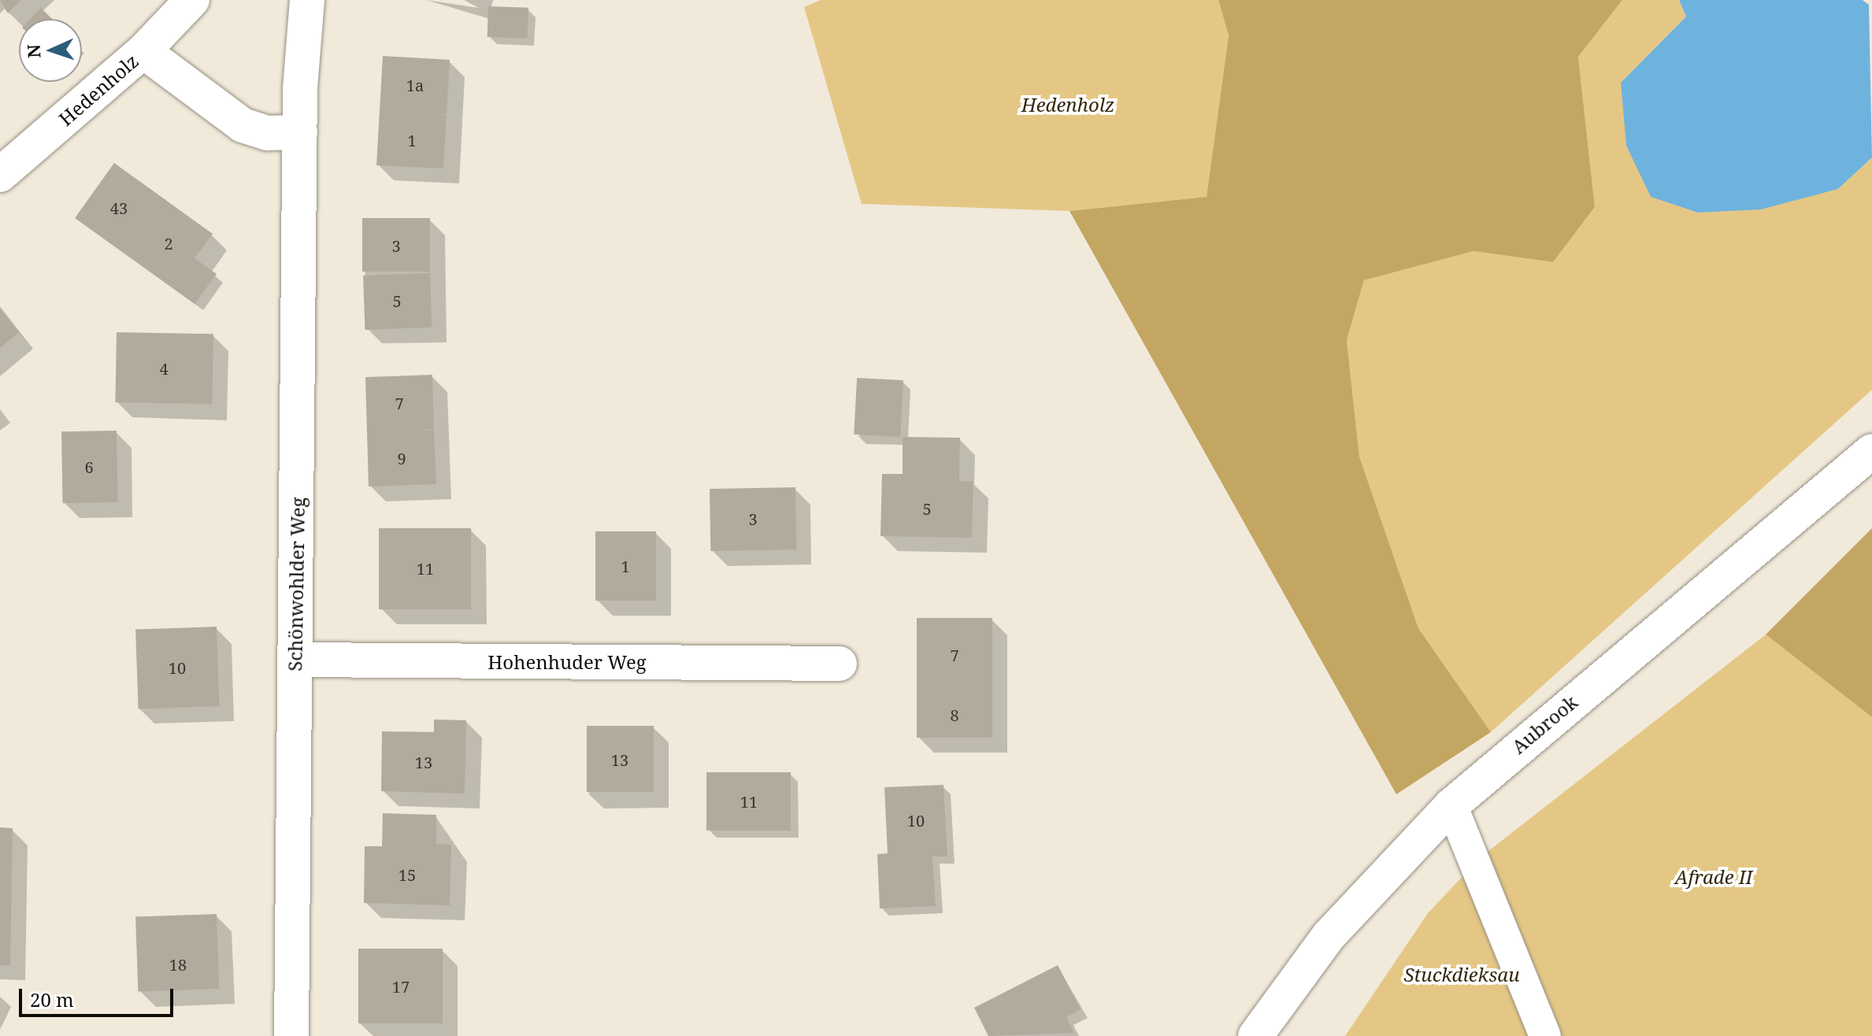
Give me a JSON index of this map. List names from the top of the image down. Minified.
{"streets":{"street":["Hedenholz","Schönwohlder Weg","Hohenhuder Weg","Aubrook"]},"crossings":[["Schönwohlder Weg","Hohenhuder Weg"]],"parks":["Hedenholz","Afrade II","Stuckdieksau"],"house_numbers":["1a","1","43","2","3","5","4","7","9","6","5","3","1","11","7","10","8","13","13","11","10","15","18","17"],"scale_bar":"20 m","north":"left"}
